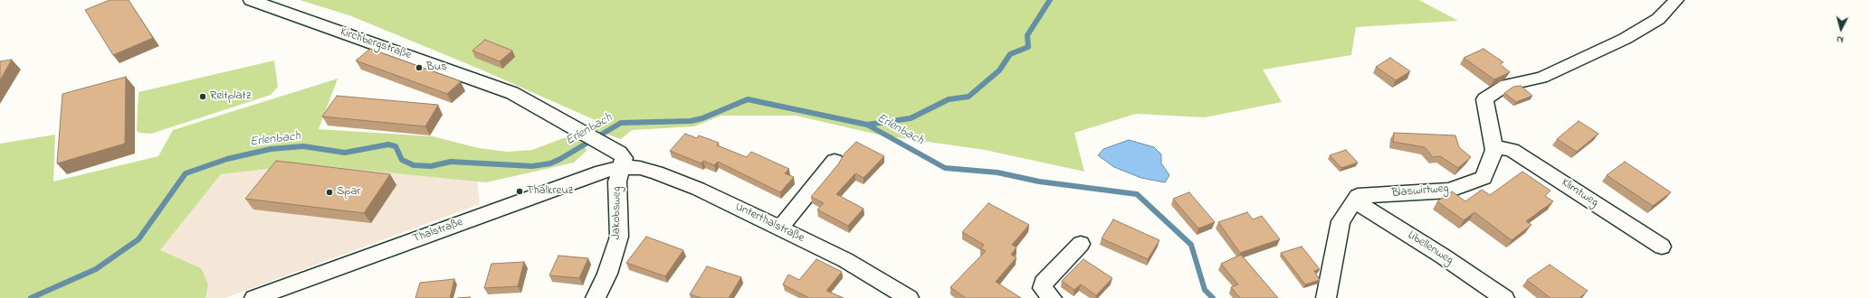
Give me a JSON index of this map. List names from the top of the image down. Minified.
{"streets":{"street":["Kirchbergstraße","Blaswirtweg","Klimtweg","Jakobsweg","Unterthalstraße","Thalstraße","Libellenweg"]},"crossings":[["Kirchbergstraße","Jakobsweg"],["Kirchbergstraße","Unterthalstraße"],["Kirchbergstraße","Thalstraße"],["Blaswirtweg","Klimtweg"],["Blaswirtweg","Libellenweg"],["Jakobsweg","Unterthalstraße"],["Jakobsweg","Thalstraße"],["Unterthalstraße","Thalstraße"]],"water":["Erlenbach"],"places":["Bus","Reitplatz","Thalkreuz","Spar"],"north":"bottom"}
